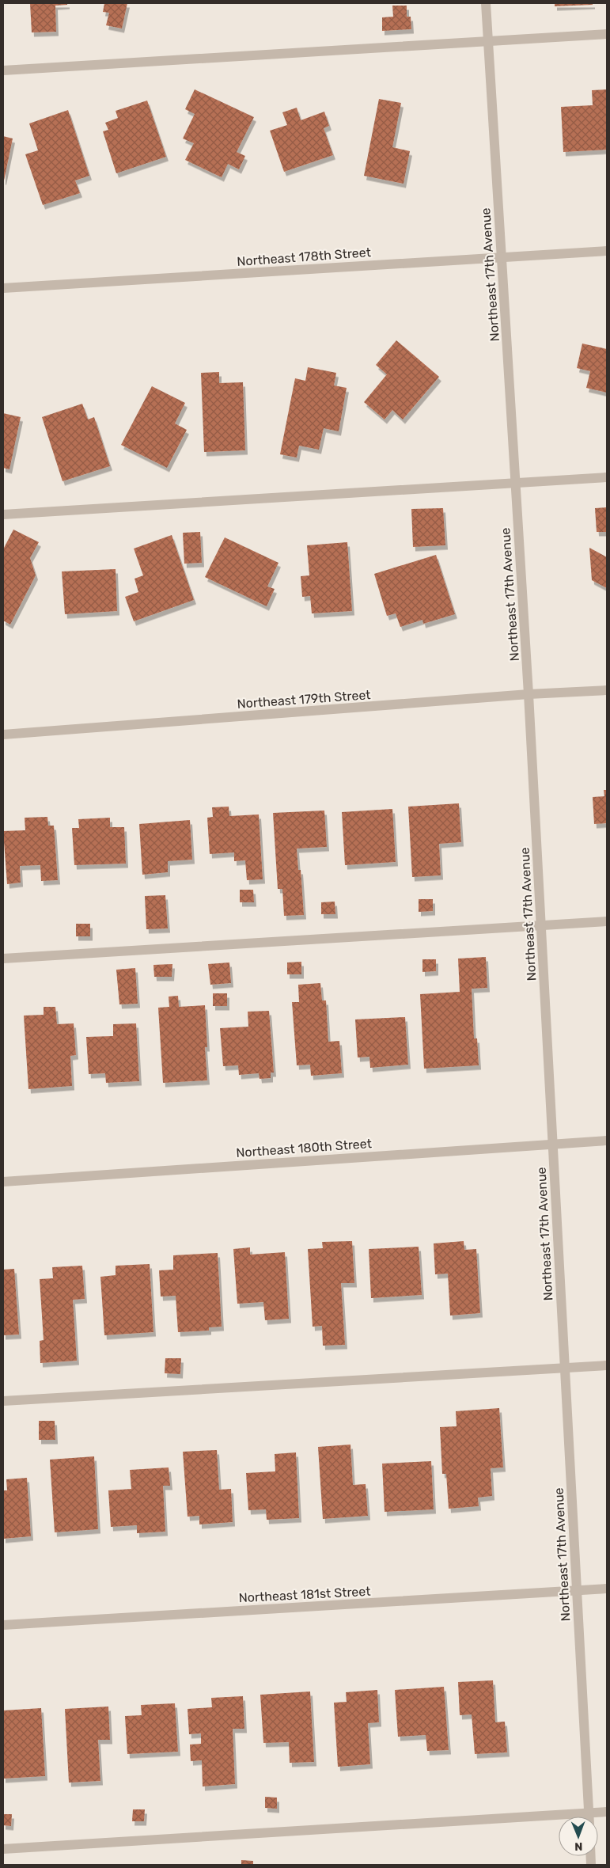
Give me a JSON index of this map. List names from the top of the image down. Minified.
{"streets":{"street":["Northeast 178th Street","Northeast 17th Avenue","Northeast 179th Street","Northeast 180th Street","Northeast 181st Street"]},"crossings":[["Northeast 178th Street","Northeast 17th Avenue"],["Northeast 17th Avenue","Northeast 179th Street"],["Northeast 17th Avenue","Northeast 180th Street"],["Northeast 17th Avenue","Northeast 181st Street"]],"north":"bottom"}
